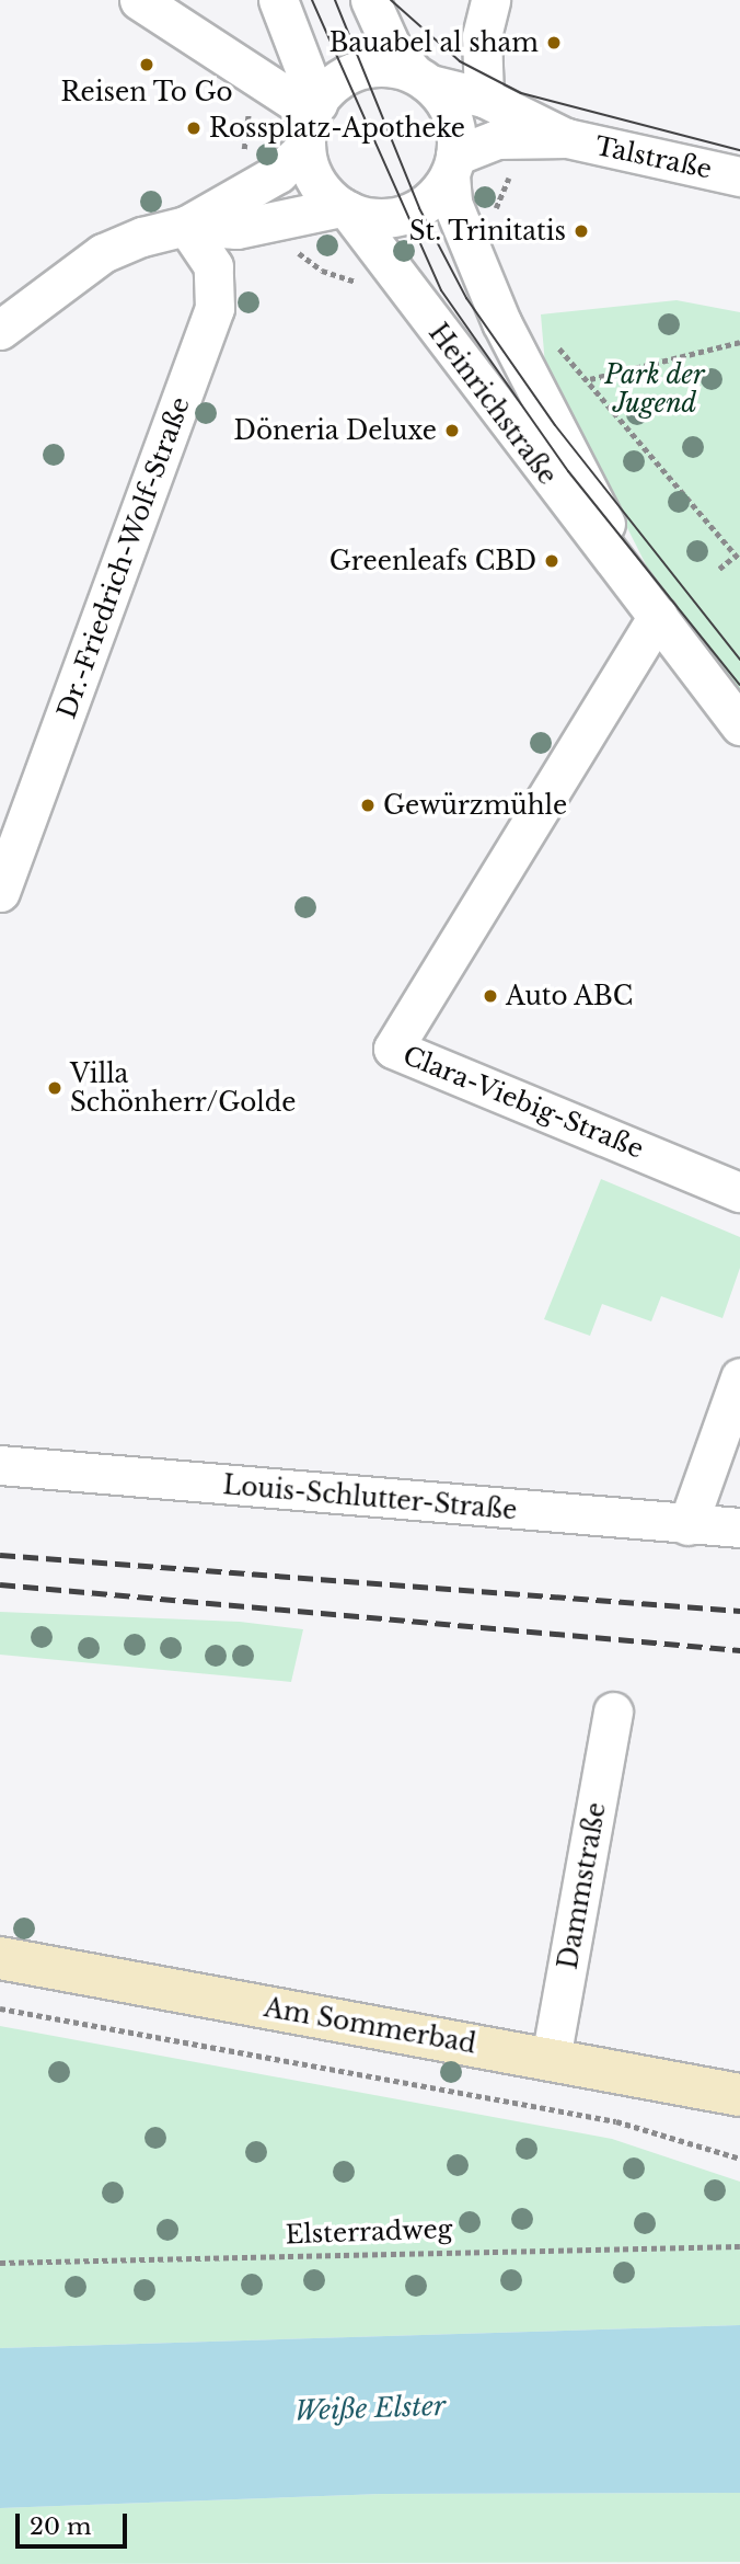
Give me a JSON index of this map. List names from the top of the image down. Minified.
{"streets":{"main road":["Am Sommerbad"],"street":["Talstraße","Heinrichstraße","Dr.-Friedrich-Wolf-Straße","Clara-Viebig-Straße","Louis-Schlutter-Straße","Dammstraße"],"path":["Elsterradweg"]},"crossings":[["Talstraße","Heinrichstraße"],["Heinrichstraße","Clara-Viebig-Straße"],["Dammstraße","Am Sommerbad"]],"water":["Weiße Elster"],"parks":["Park der Jugend"],"places":["Bauabel al sham","Reisen To Go","Rossplatz-Apotheke","St. Trinitatis","Döneria Deluxe","Greenleafs CBD","Gewürzmühle","Auto ABC","Villa Schönherr/Golde"],"scale_bar":"20 m"}
